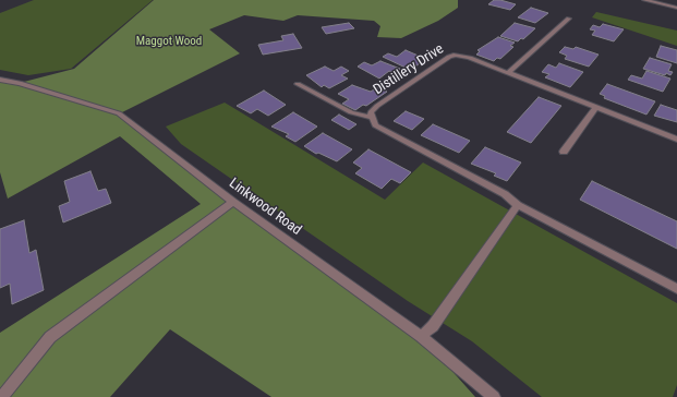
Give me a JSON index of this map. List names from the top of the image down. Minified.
{"streets":{"street":["Distillery Drive","Linkwood Road"]},"parks":["Maggot Wood"]}
